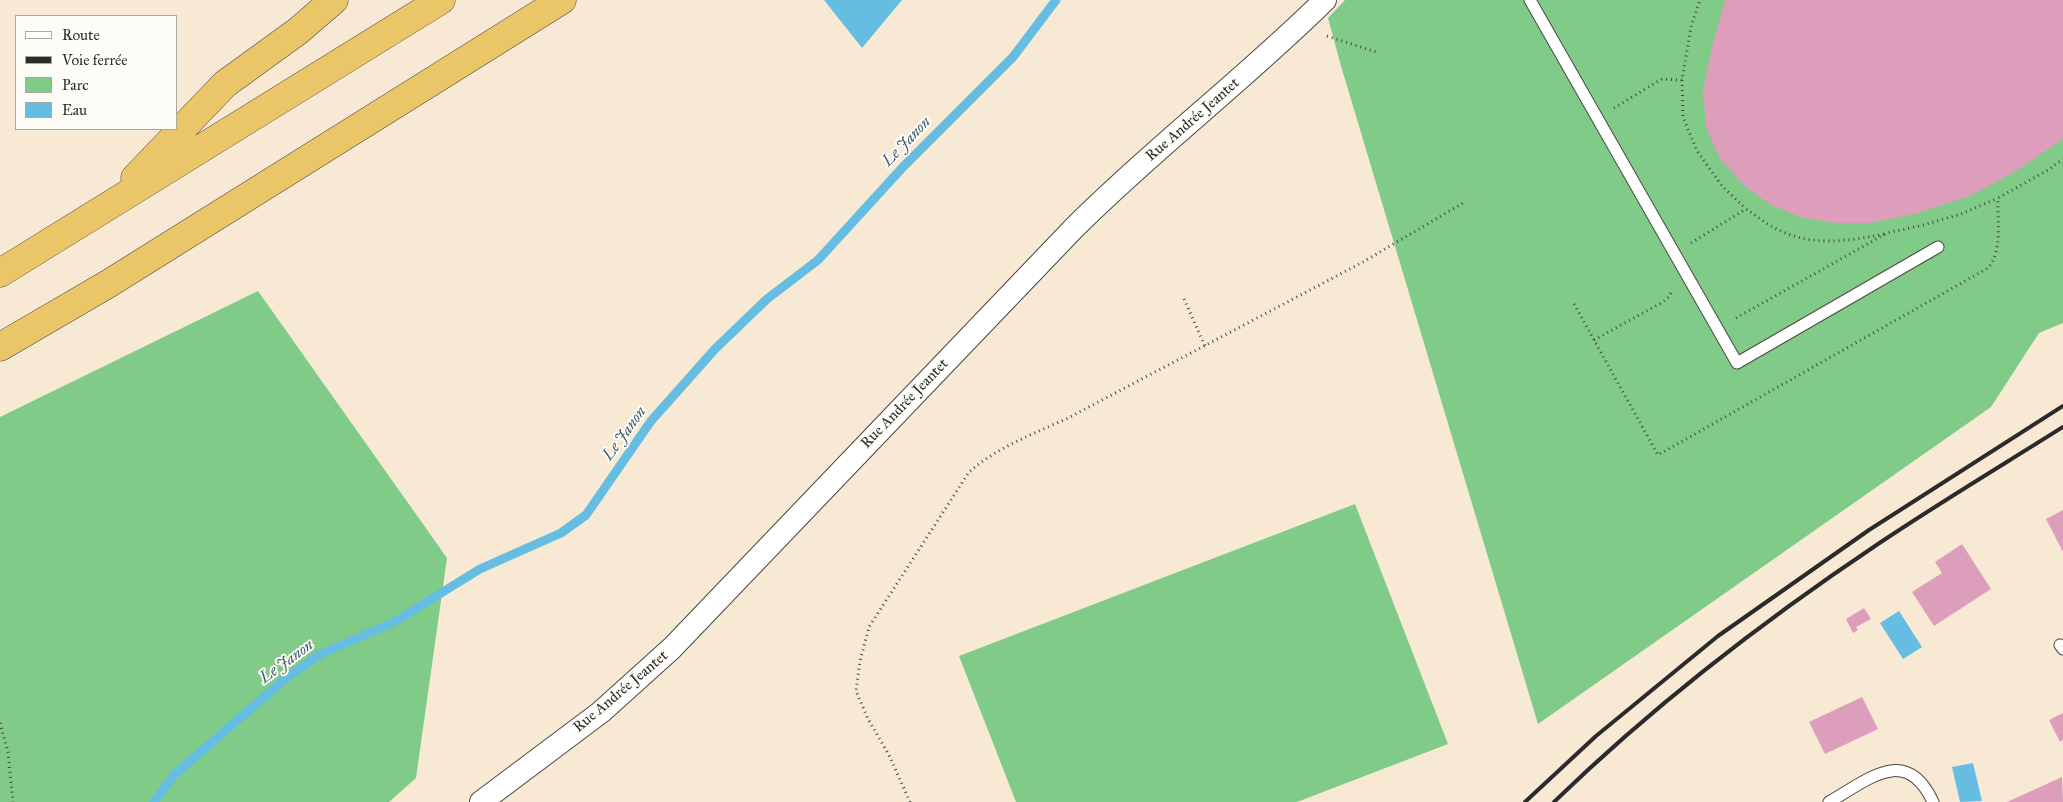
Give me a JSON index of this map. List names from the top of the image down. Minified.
{"streets":{"street":["Rue Andrée Jeantet"]},"water":["Le Janon"],"legend":["Route","Voie ferrée","Parc","Eau"]}
